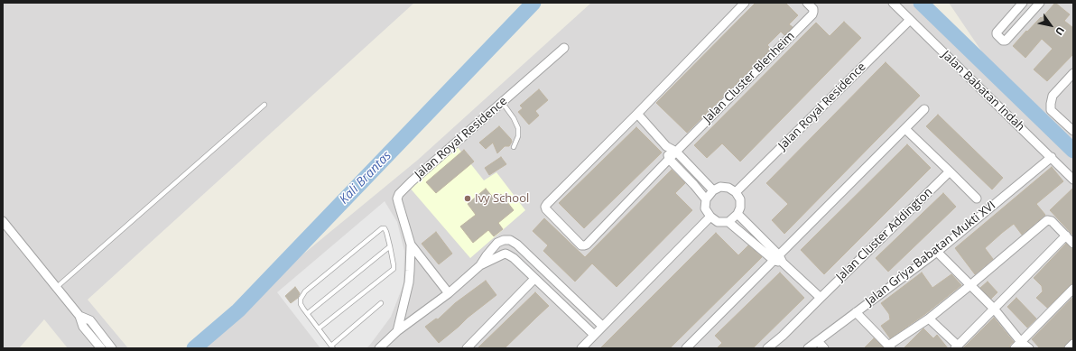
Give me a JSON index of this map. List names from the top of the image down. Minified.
{"streets":{"street":["Jalan Cluster Blenheim","Jalan Babatan Indah","Jalan Royal Residence","Jalan Cluster Addington","Jalan Griya Babatan Mukti XVI"]},"crossings":[["Jalan Babatan Indah","Jalan Royal Residence"],["Jalan Babatan Indah","Jalan Griya Babatan Mukti XVI"]],"water":["Kali Brantas"],"places":["Ivy School"],"north":"bottom right"}
